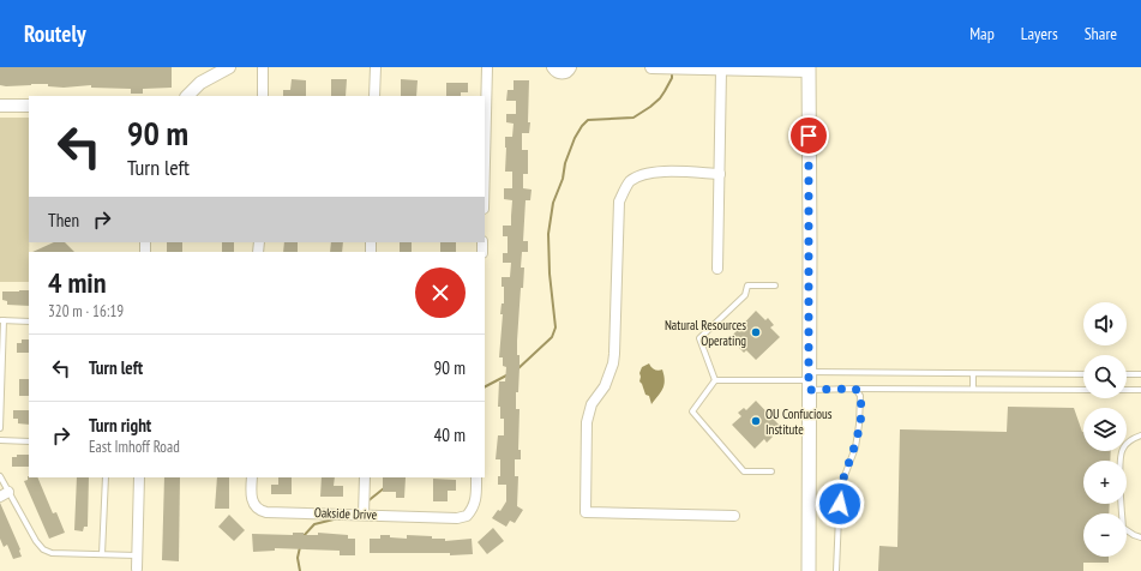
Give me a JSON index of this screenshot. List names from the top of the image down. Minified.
{"streets":{"street":["Oakside Drive"]},"places":["Natural Resources Operating","OU Confucious Institute"],"page":{"header":"Routely","nav":["Map","Layers","Share"],"turn":["90 m","Turn left"],"then":"Then","heading":["4 min","320 m · 16:19"],"map_buttons":["+","−"],"list":[{"name":"Turn left","value":"90 m"},{"name":"Turn right","note":"East Imhoff Road","value":"40 m"}]}}
